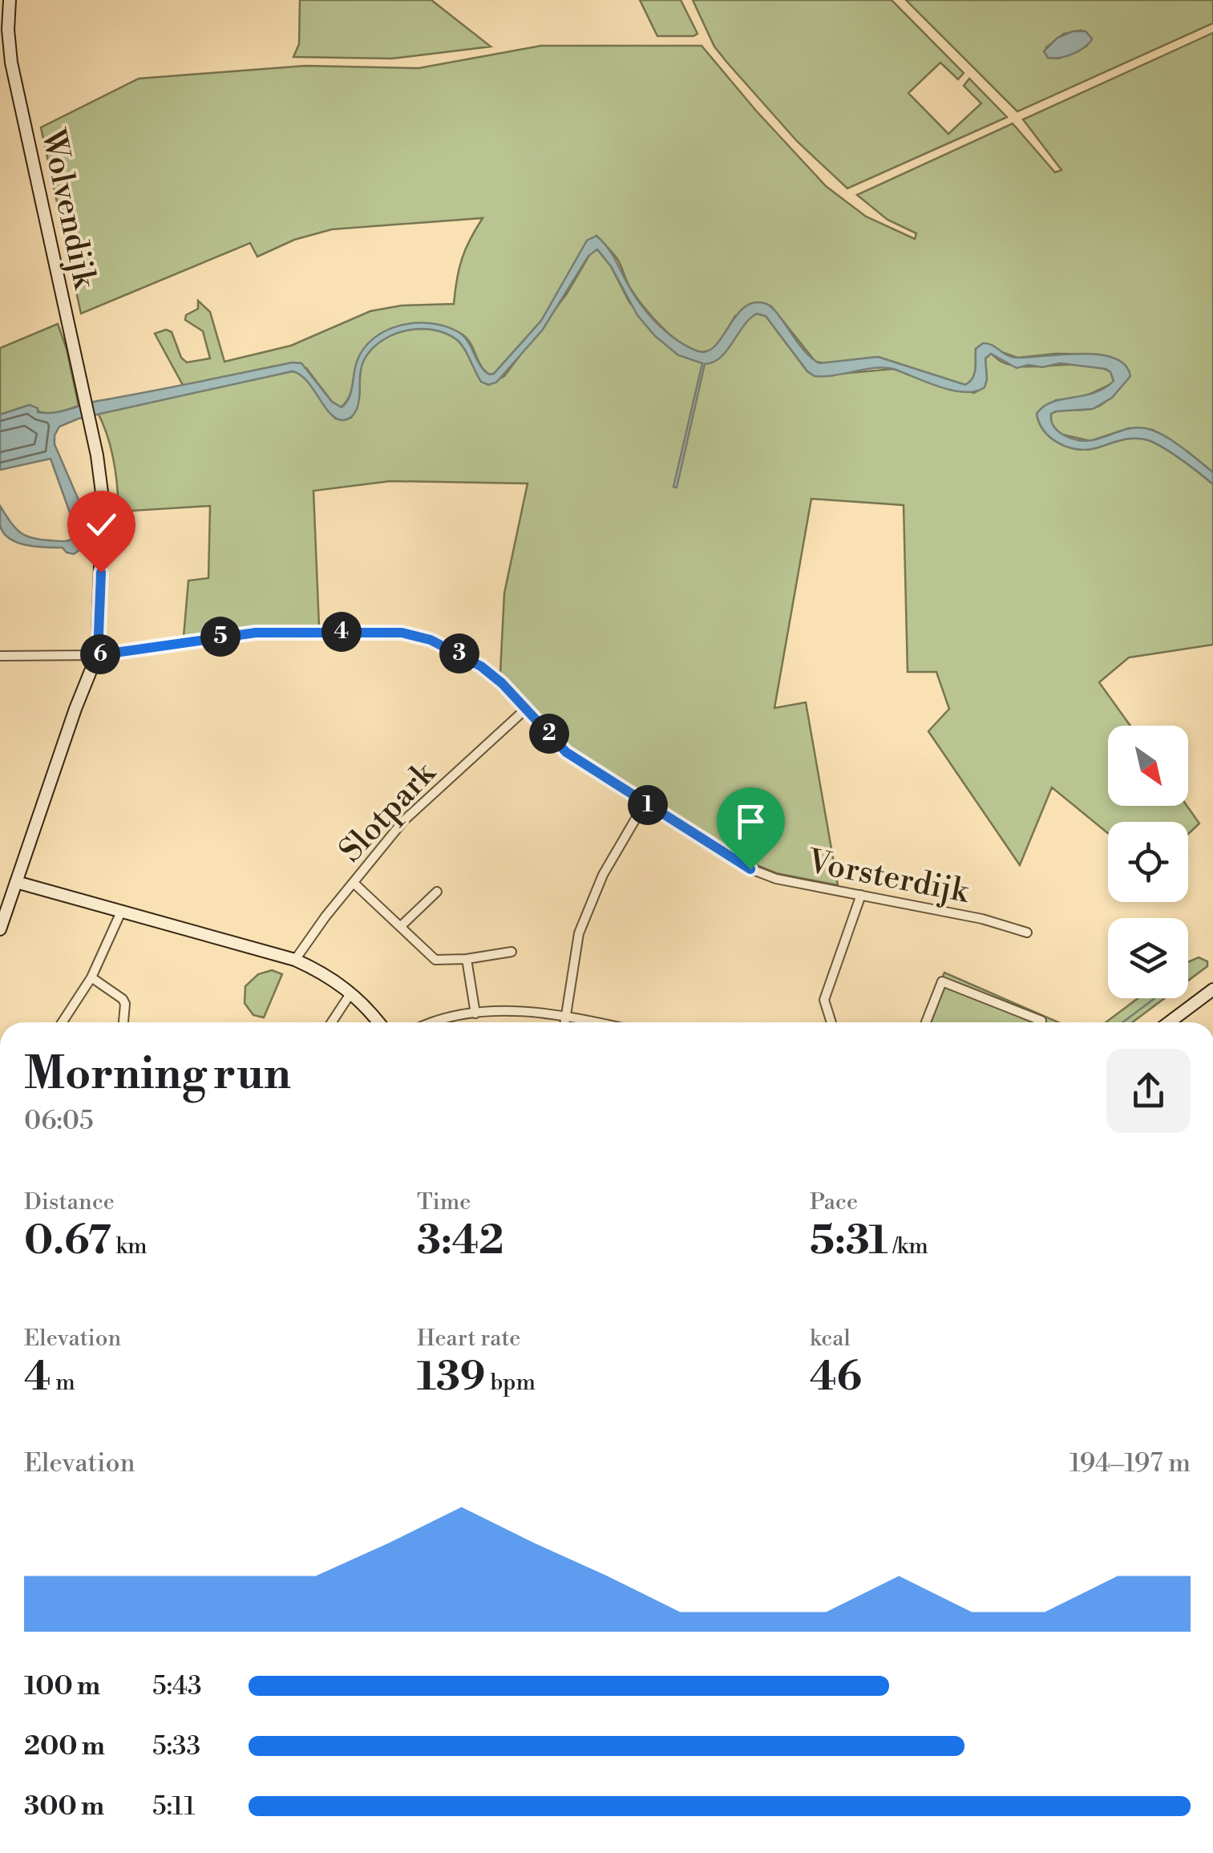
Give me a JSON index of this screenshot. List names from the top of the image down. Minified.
{"streets":{"street":["Wolvendijk","Slotpark","Vorsterdijk"]},"crossings":[["Wolvendijk","Vorsterdijk"],["Slotpark","Vorsterdijk"]],"north":"bottom right","page":{"pins":["4","5","3","6","2","1"],"heading":["Morning run","06:05"],"stats":[["Distance","0.67 km"],["Time","3:42"],["Pace","5:31 /km"],["Elevation","4 m"],["Heart rate","139 bpm"],["kcal","46"]],"chart":["Elevation","194–197 m"],"list":[{"name":"100 m","note":"5:43"},{"name":"200 m","note":"5:33"},{"name":"300 m","note":"5:11"}]}}
